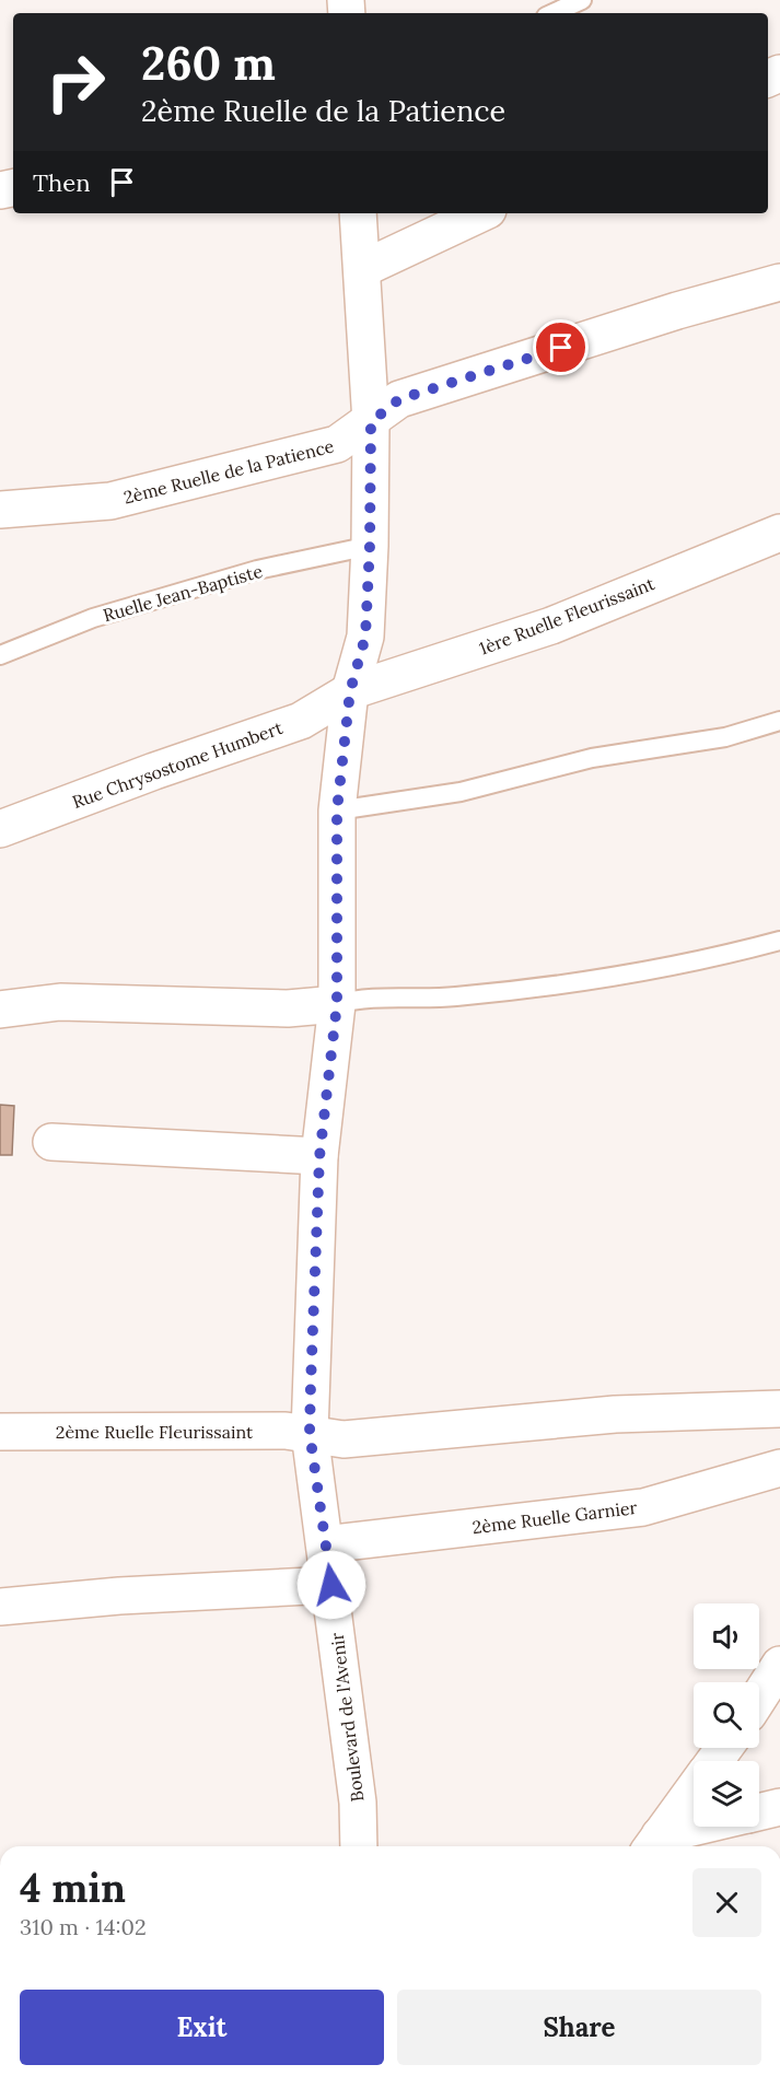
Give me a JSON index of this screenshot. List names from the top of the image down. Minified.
{"streets":{"street":["2ème Ruelle de la Patience","1ère Ruelle Fleurissaint","Rue Chrysostome Humbert","2ème Ruelle Fleurissaint","2ème Ruelle Garnier","Boulevard de l'Avenir"],"lane":["Ruelle Jean-Baptiste"]},"crossings":[["2ème Ruelle de la Patience","Boulevard de l'Avenir"],["Ruelle Jean-Baptiste","Boulevard de l'Avenir"],["1ère Ruelle Fleurissaint","Rue Chrysostome Humbert"],["1ère Ruelle Fleurissaint","Boulevard de l'Avenir"],["Rue Chrysostome Humbert","Boulevard de l'Avenir"],["2ème Ruelle Fleurissaint","Boulevard de l'Avenir"],["2ème Ruelle Garnier","Boulevard de l'Avenir"]],"page":{"turn":["260 m","2ème Ruelle de la Patience"],"then":"Then","heading":["4 min","310 m · 14:02"],"buttons":["Exit","Share"]}}
